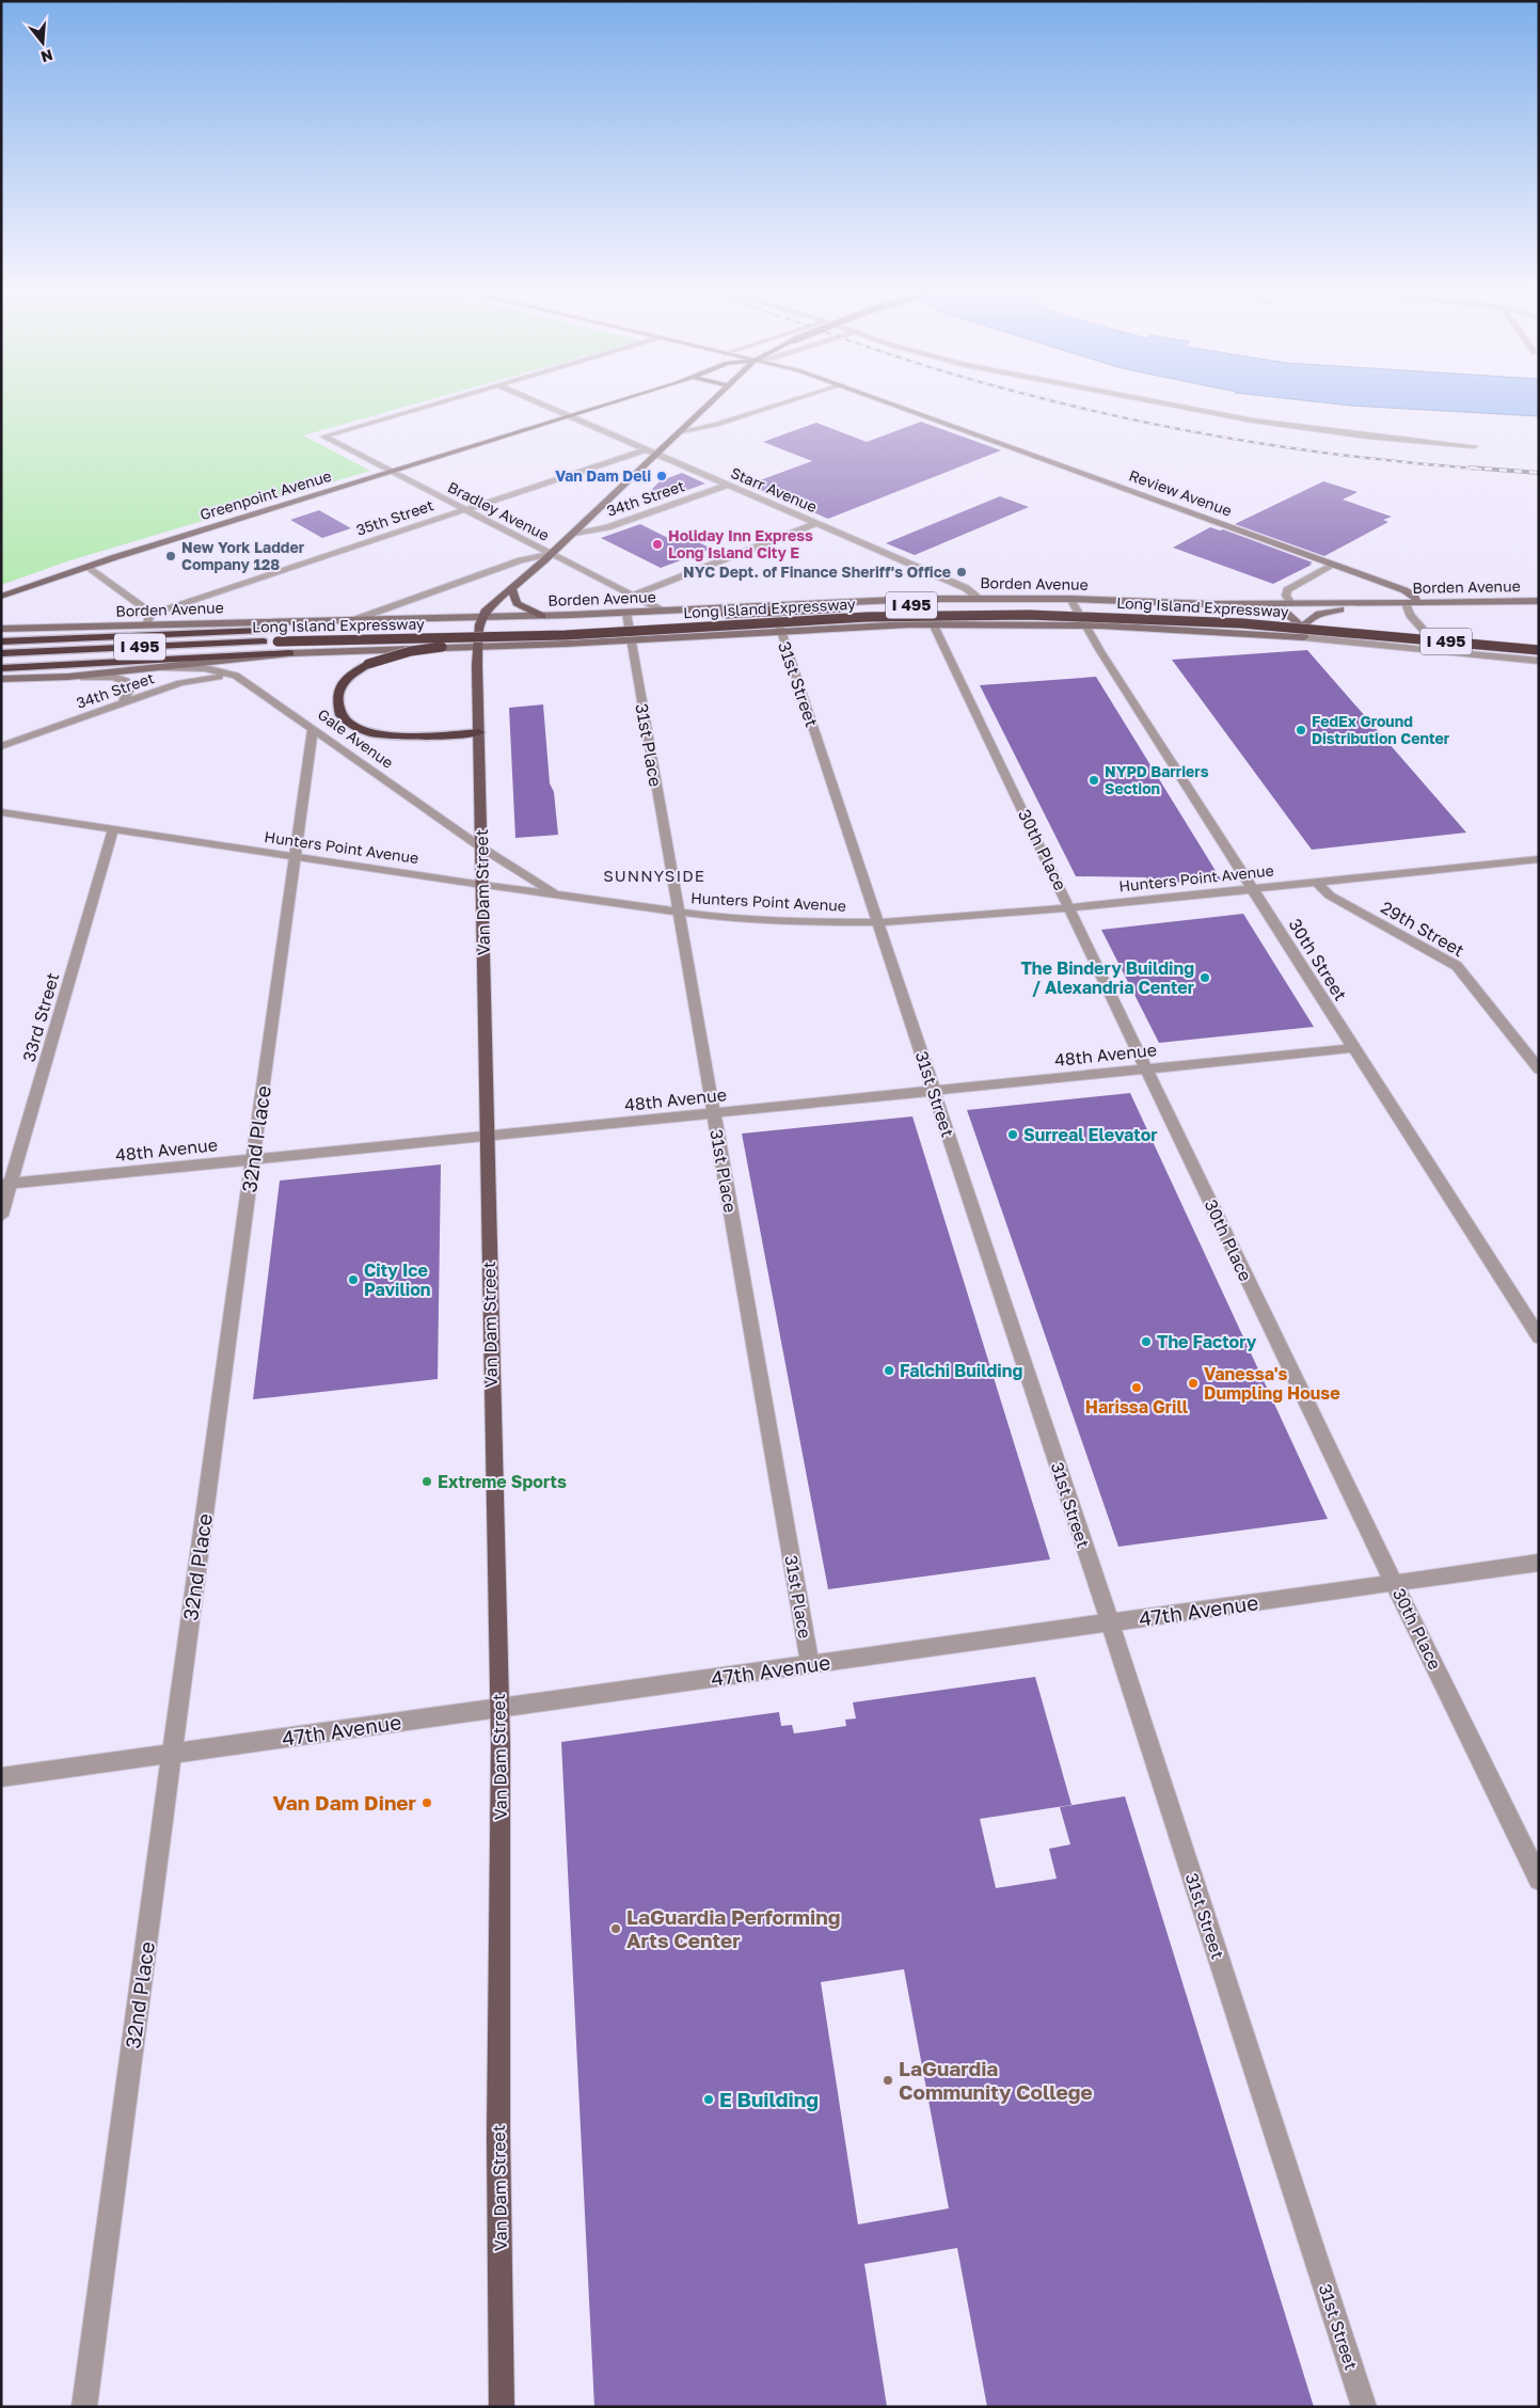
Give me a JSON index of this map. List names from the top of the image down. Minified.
{"streets":{"highway":["I 495","Long Island Expressway"],"main road":["Review Avenue","Greenpoint Avenue","Borden Avenue","Van Dam Street"],"street":["Starr Avenue","34th Street","Bradley Avenue","35th Street","31st Street","Gale Avenue","31st Place","Hunters Point Avenue","30th Place","29th Street","30th Street","33rd Street","48th Avenue","32nd Place","47th Avenue"]},"crossings":[["Starr Avenue","Greenpoint Avenue"],["Starr Avenue","34th Street"],["Starr Avenue","35th Street"],["Starr Avenue","Borden Avenue"],["Review Avenue","Borden Avenue"],["Greenpoint Avenue","Bradley Avenue"],["34th Street","Gale Avenue"],["Bradley Avenue","35th Street"],["Bradley Avenue","Borden Avenue"],["Borden Avenue","31st Street"],["Borden Avenue","31st Place"],["Borden Avenue","30th Place"],["Borden Avenue","Van Dam Street"],["Borden Avenue","30th Street"],["31st Street","Hunters Point Avenue"],["31st Street","48th Avenue"],["31st Street","47th Avenue"],["Gale Avenue","Hunters Point Avenue"],["Gale Avenue","Van Dam Street"],["Gale Avenue","32nd Place"],["31st Place","Hunters Point Avenue"],["31st Place","48th Avenue"],["31st Place","47th Avenue"],["Hunters Point Avenue","30th Place"],["Hunters Point Avenue","Van Dam Street"],["Hunters Point Avenue","29th Street"],["Hunters Point Avenue","30th Street"],["Hunters Point Avenue","33rd Street"],["Hunters Point Avenue","32nd Place"],["30th Place","48th Avenue"],["30th Place","47th Avenue"],["Van Dam Street","48th Avenue"],["Van Dam Street","47th Avenue"],["30th Street","48th Avenue"],["33rd Street","48th Avenue"],["48th Avenue","32nd Place"],["32nd Place","47th Avenue"]],"districts":["SUNNYSIDE"],"places":["Van Dam Deli","Holiday Inn Express Long Island City E","New York Ladder Company 128","NYC Dept. of Finance Sheriff's Office","FedEx Ground Distribution Center","NYPD Barriers Section","The Bindery Building / Alexandria Center","Surreal Elevator","City Ice Pavilion","The Factory","Falchi Building","Vanessa's Dumpling House","Harissa Grill","Extreme Sports","Van Dam Diner","LaGuardia Performing Arts Center","LaGuardia Community College","E Building"],"north":"bottom"}
